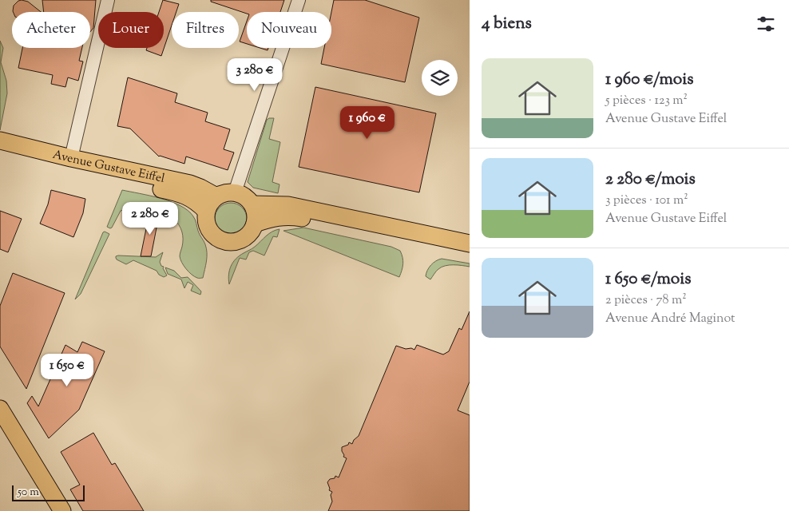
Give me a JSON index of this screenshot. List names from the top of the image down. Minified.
{"streets":{"main road":["Avenue Gustave Eiffel"]},"scale_bar":"50 m","page":{"heading":"4 biens","chip":["Acheter","Louer","Filtres","Nouveau"],"list":[{"name":"1 960 €/mois","note":"5 pièces · 123 m² · Avenue Gustave Eiffel"},{"name":"2 280 €/mois","note":"3 pièces · 101 m² · Avenue Gustave Eiffel"},{"name":"1 650 €/mois","note":"2 pièces · 78 m² · Avenue André Maginot"}],"price":["3 280 €","1 960 €","2 280 €","1 650 €"],"scale":"50 m"}}
